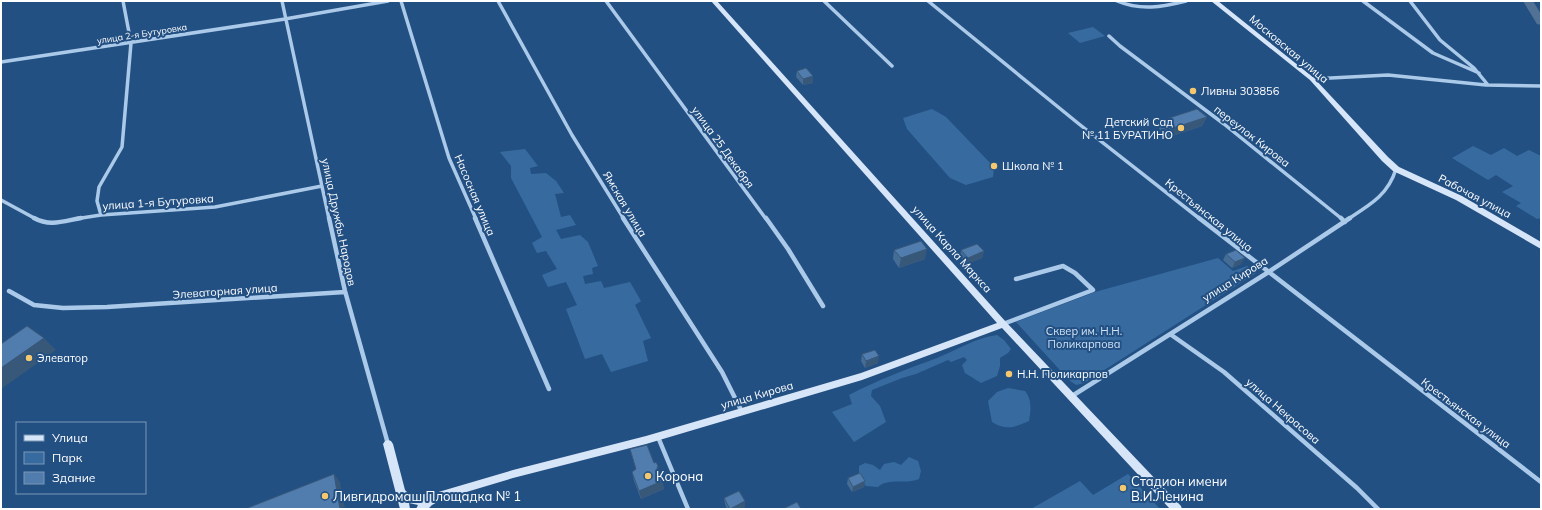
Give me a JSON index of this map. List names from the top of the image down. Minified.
{"streets":{"street":["улица 2-я Бутуровка","Московская улица","переулок Кирова","улица 25 Декабря","Насосная улица","Рабочая улица","улица 1-я Бутуровка","Ямская улица","Крестьянская улица","улица Дружбы Народов","улица Карла Маркса","улица Кирова","Элеваторная улица","улица Некрасова"]},"crossings":[["улица 2-я Бутуровка","улица Дружбы Народов"],["Московская улица","Рабочая улица"],["Московская улица","улица Кирова"],["переулок Кирова","улица Кирова"],["Рабочая улица","улица Кирова"],["улица 1-я Бутуровка","улица Дружбы Народов"],["Ямская улица","улица Кирова"],["Крестьянская улица","улица Кирова"],["улица Дружбы Народов","Элеваторная улица"],["улица Карла Маркса","улица Кирова"],["улица Кирова","улица Некрасова"]],"parks":["Сквер им. Н.Н. Поликарпова"],"places":["Ливны 303856","Детский Сад № 11 БУРАТИНО","Школа № 1","Элеватор","Н.Н. Поликарпов","Корона","Стадион имени В.И.Ленина","Ливгидромаш Площадка № 1"],"legend":["Улица","Парк","Здание"]}
